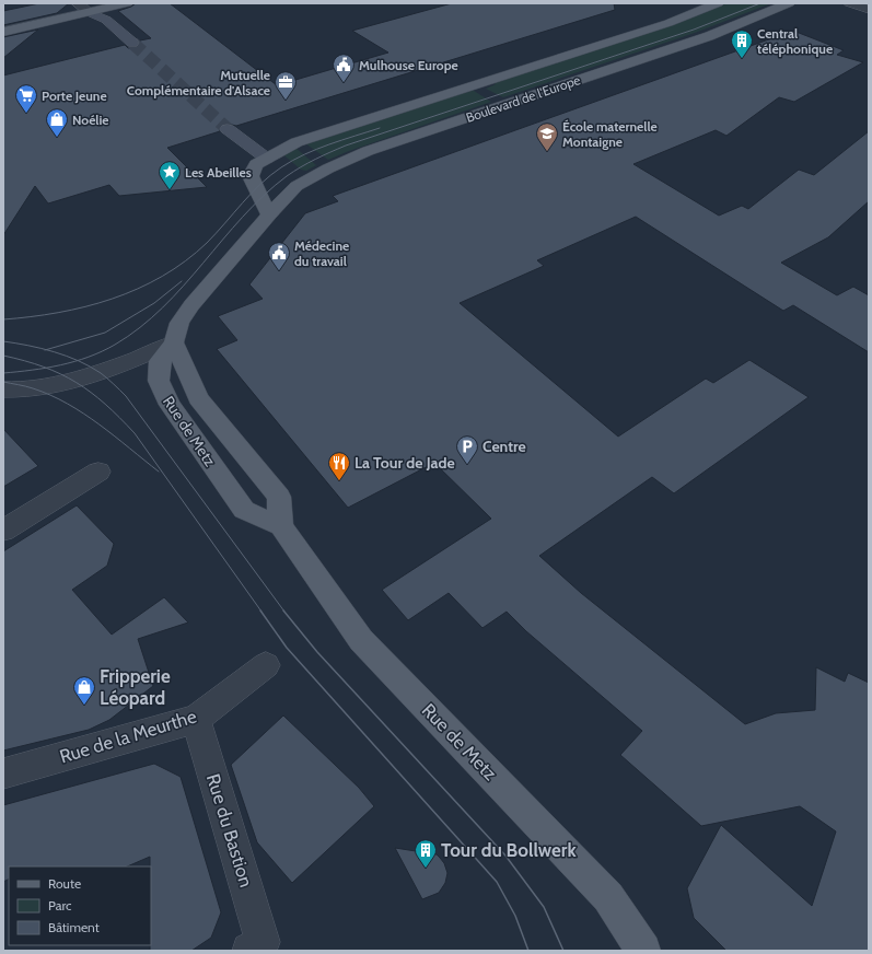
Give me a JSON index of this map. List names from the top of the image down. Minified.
{"streets":{"main road":["Boulevard de l'Europe","Rue de Metz"],"street":["Rue de la Meurthe","Rue du Bastion"]},"crossings":[["Boulevard de l'Europe","Rue de Metz"],["Rue de la Meurthe","Rue du Bastion"]],"places":{"building":["Central téléphonique","Tour du Bollwerk"],"public building":["Mulhouse Europe","Médecine du travail"],"office":["Mutuelle Complémentaire d'Alsace"],"supermarket":["Porte Jeune"],"shop":["Noélie","Fripperie Léopard"],"school or university":["École maternelle Montaigne"],"place":["Les Abeilles"],"parking":["Centre"],"restaurant":["La Tour de Jade"]},"legend":["Route","Parc","Bâtiment"]}
